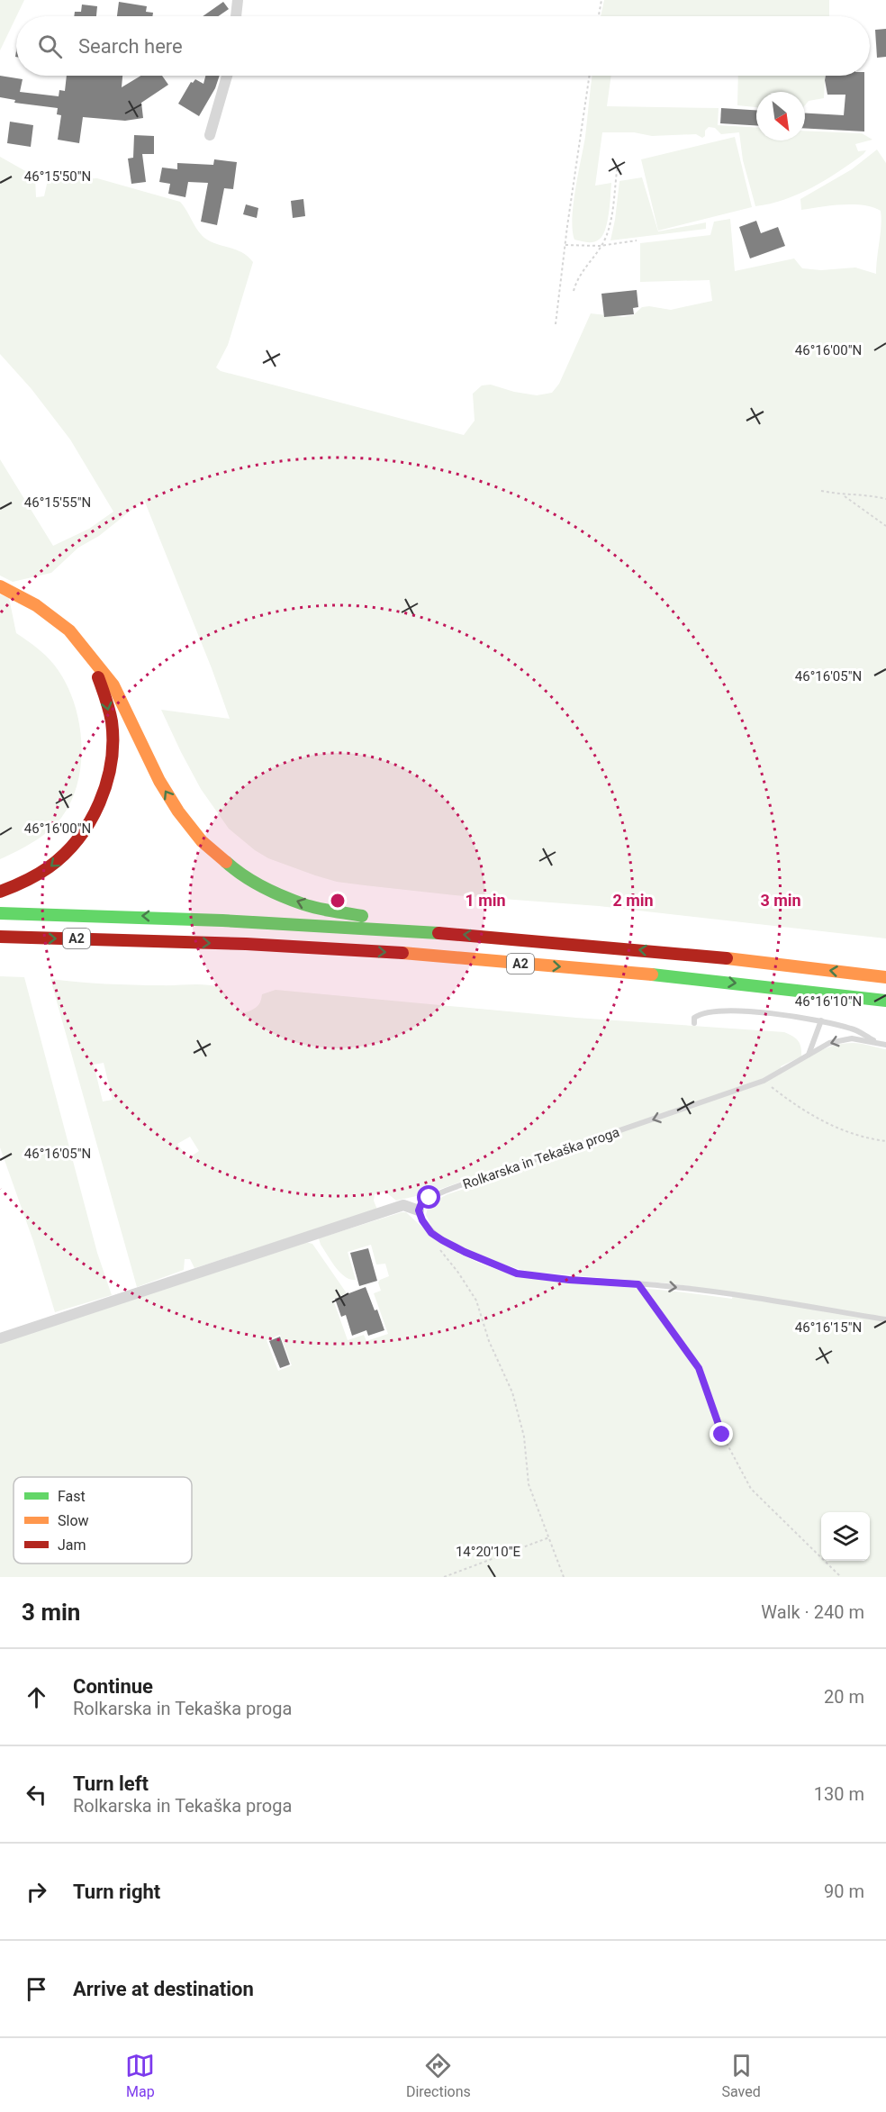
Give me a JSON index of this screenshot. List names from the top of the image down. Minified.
{"streets":{"highway":["A2"],"lane":["Rolkarska in Tekaška proga"]},"one_way":["Rolkarska in Tekaška proga"],"legend":["Fast","Slow","Jam"],"north":"bottom right","page":{"search":"Search here","heading":["3 min","Walk · 240 m"],"list":[["Continue","Rolkarska in Tekaška proga","20 m"],["Turn left","Rolkarska in Tekaška proga","130 m"],["Turn right","90 m"],"Arrive at destination"],"nav":["Map","Directions","Saved"]},"coordinates":["46°15'50\"N","46°16'00\"N","46°15'55\"N","46°16'05\"N","46°16'10\"N","46°16'15\"N","14°20'10\"E"],"rings":["1 min","2 min","3 min"]}
